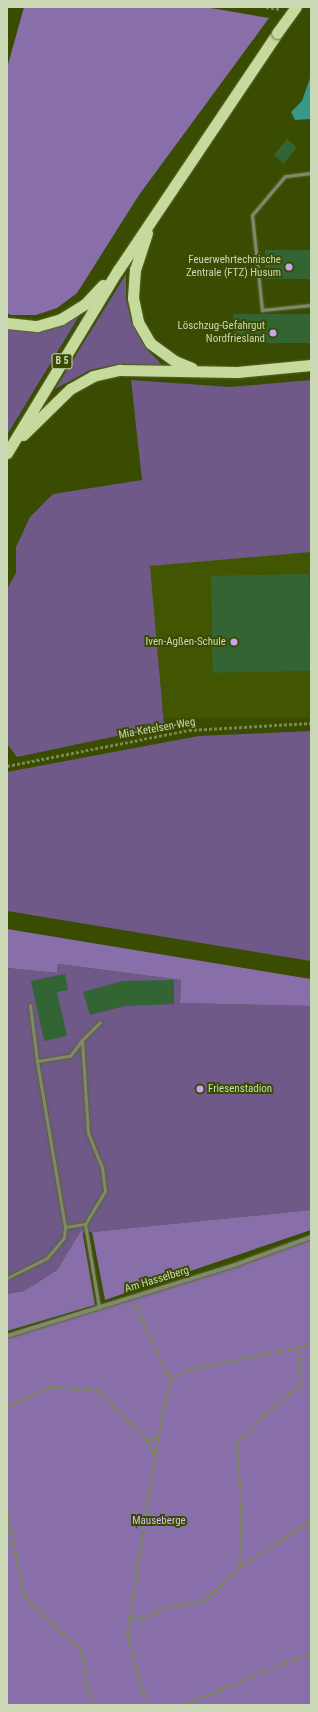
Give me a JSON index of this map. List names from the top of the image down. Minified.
{"streets":{"highway":["B 5"],"street":["Am Hasselberg"],"path":["Mia-Ketelsen-Weg"]},"parks":["Mauseberge"],"places":["Feuerwehrtechnische Zentrale (FTZ) Husum","Löschzug-Gefahrgut Nordfriesland","Iven-Agßen-Schule","Friesenstadion"]}
